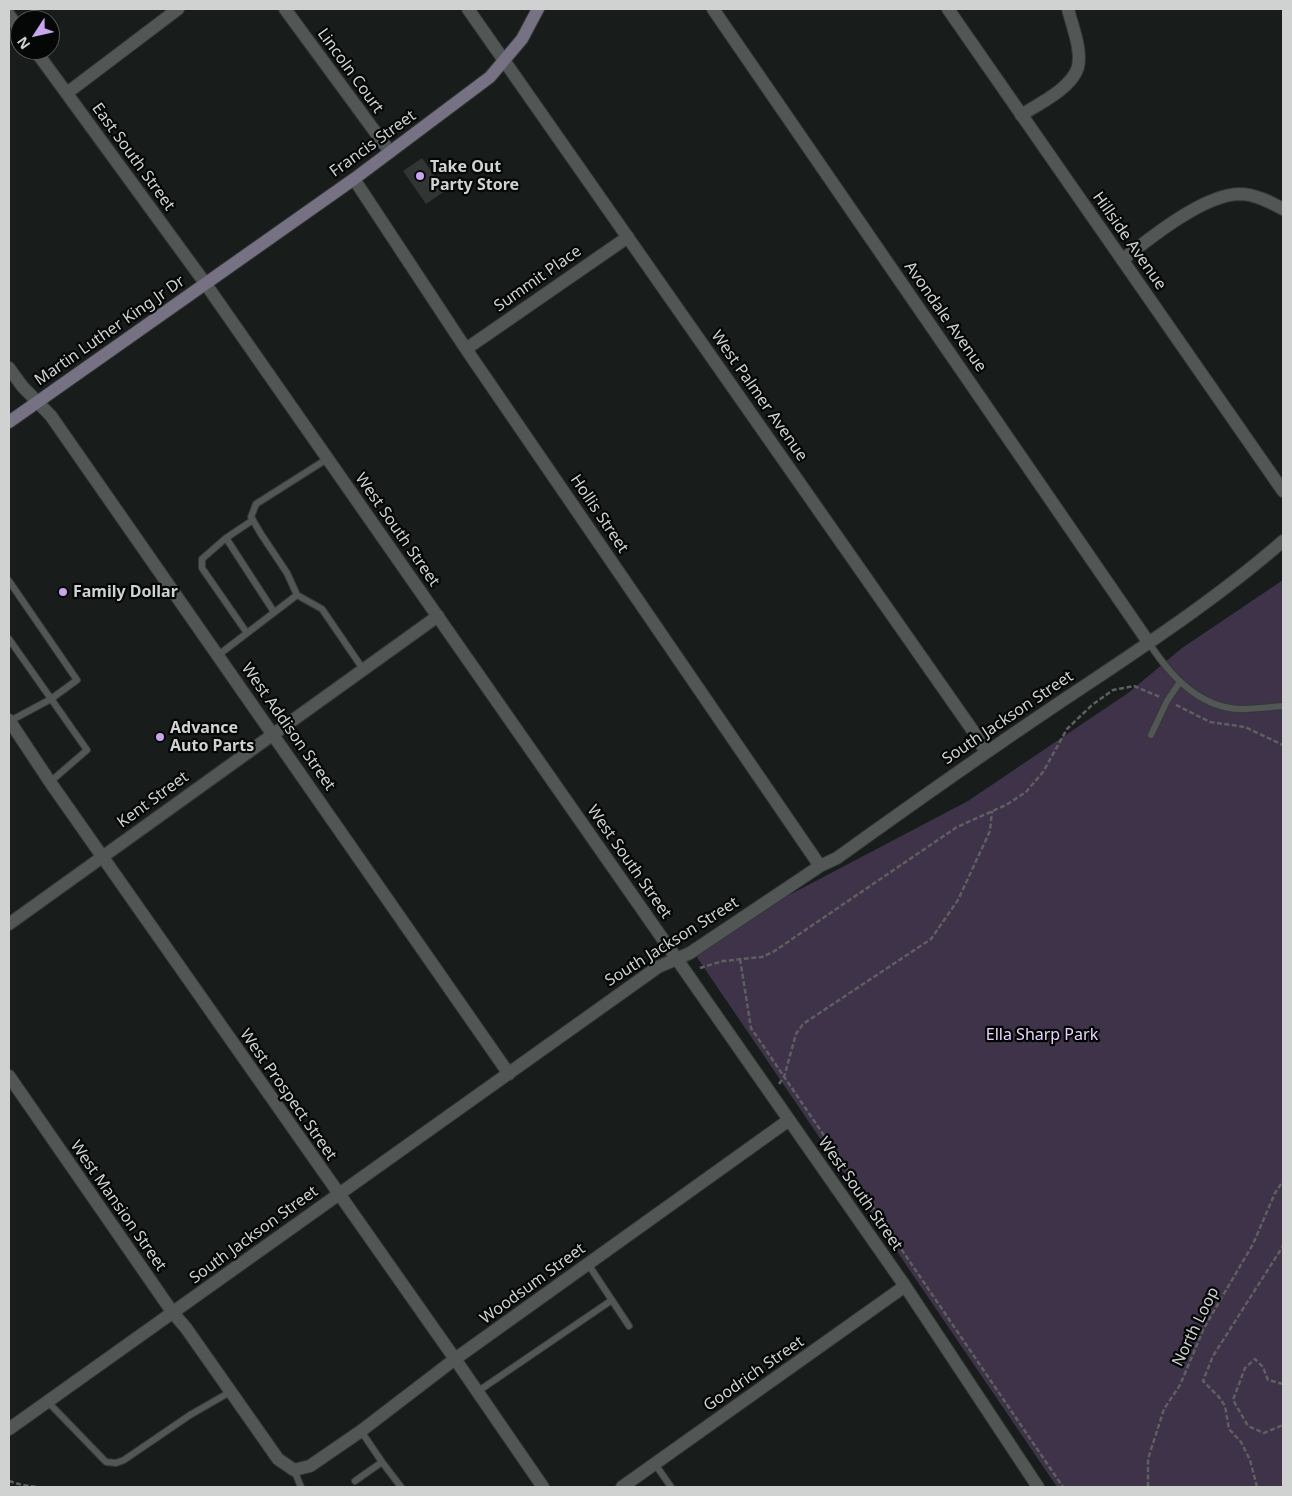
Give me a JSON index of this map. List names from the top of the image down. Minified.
{"streets":{"main road":["Francis Street","Martin Luther King Jr Dr"],"street":["Lincoln Court","East South Street","Hillside Avenue","Summit Place","Avondale Avenue","West Palmer Avenue","Hollis Street","West South Street","South Jackson Street","West Addison Street","Kent Street","West Prospect Street","West Mansion Street","Woodsum Street","Goodrich Street"],"path":["North Loop"]},"crossings":[["Lincoln Court","Francis Street"],["Francis Street","East South Street"],["Francis Street","Martin Luther King Jr Dr"],["Francis Street","West Palmer Avenue"],["Francis Street","Hollis Street"],["Francis Street","West South Street"],["East South Street","Martin Luther King Jr Dr"],["East South Street","West South Street"],["Summit Place","West Palmer Avenue"],["Summit Place","Hollis Street"],["Avondale Avenue","South Jackson Street"],["Martin Luther King Jr Dr","West South Street"],["Martin Luther King Jr Dr","West Addison Street"],["West Palmer Avenue","South Jackson Street"],["Hollis Street","South Jackson Street"],["West South Street","South Jackson Street"],["West South Street","Kent Street"],["West South Street","Woodsum Street"],["West South Street","Goodrich Street"],["South Jackson Street","West Addison Street"],["South Jackson Street","West Prospect Street"],["South Jackson Street","West Mansion Street"],["West Addison Street","Kent Street"],["Kent Street","West Prospect Street"],["West Prospect Street","Woodsum Street"],["West Mansion Street","Woodsum Street"]],"parks":["Ella Sharp Park"],"places":["Take Out Party Store","Family Dollar","Advance Auto Parts"],"north":"bottom left"}
